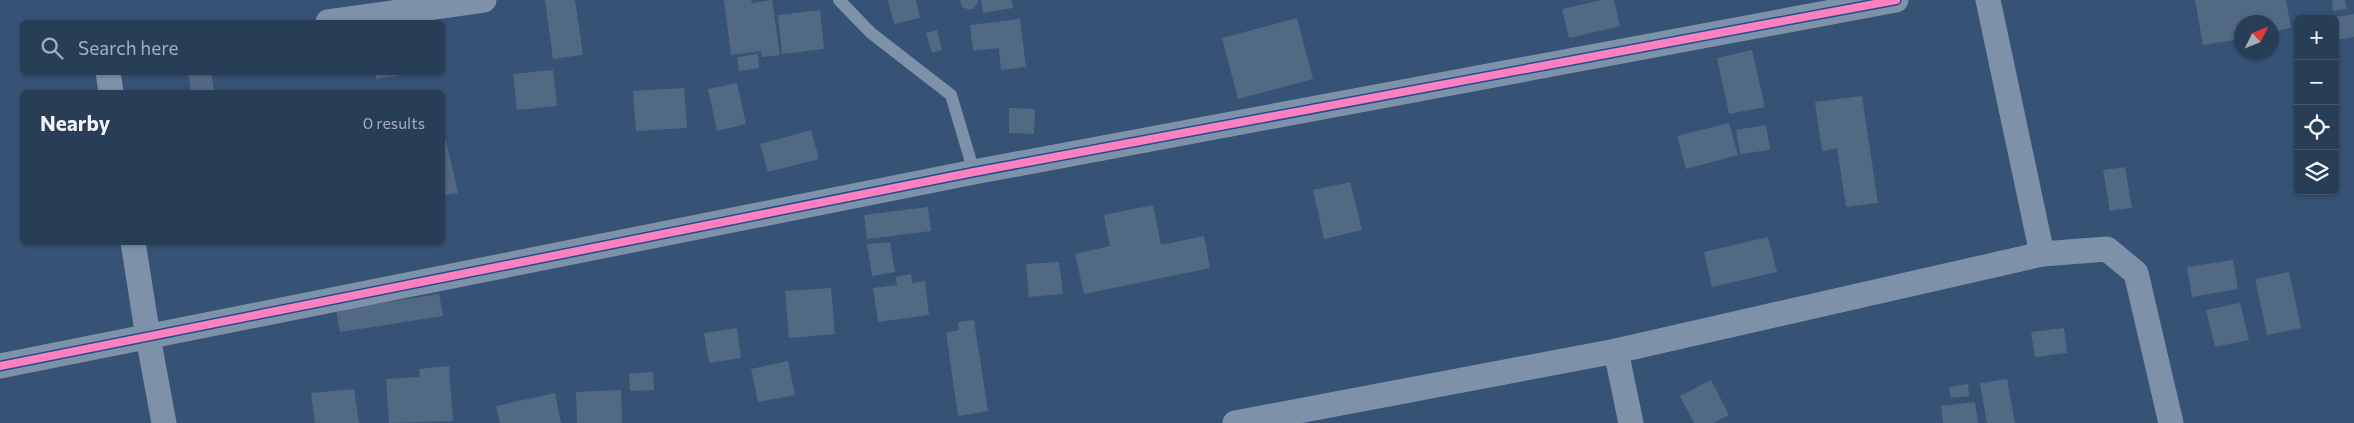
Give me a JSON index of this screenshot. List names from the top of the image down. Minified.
{"north":"top right","page":{"map_buttons":["+","−"],"search":"Search here","heading":["Nearby","0 results"]}}
